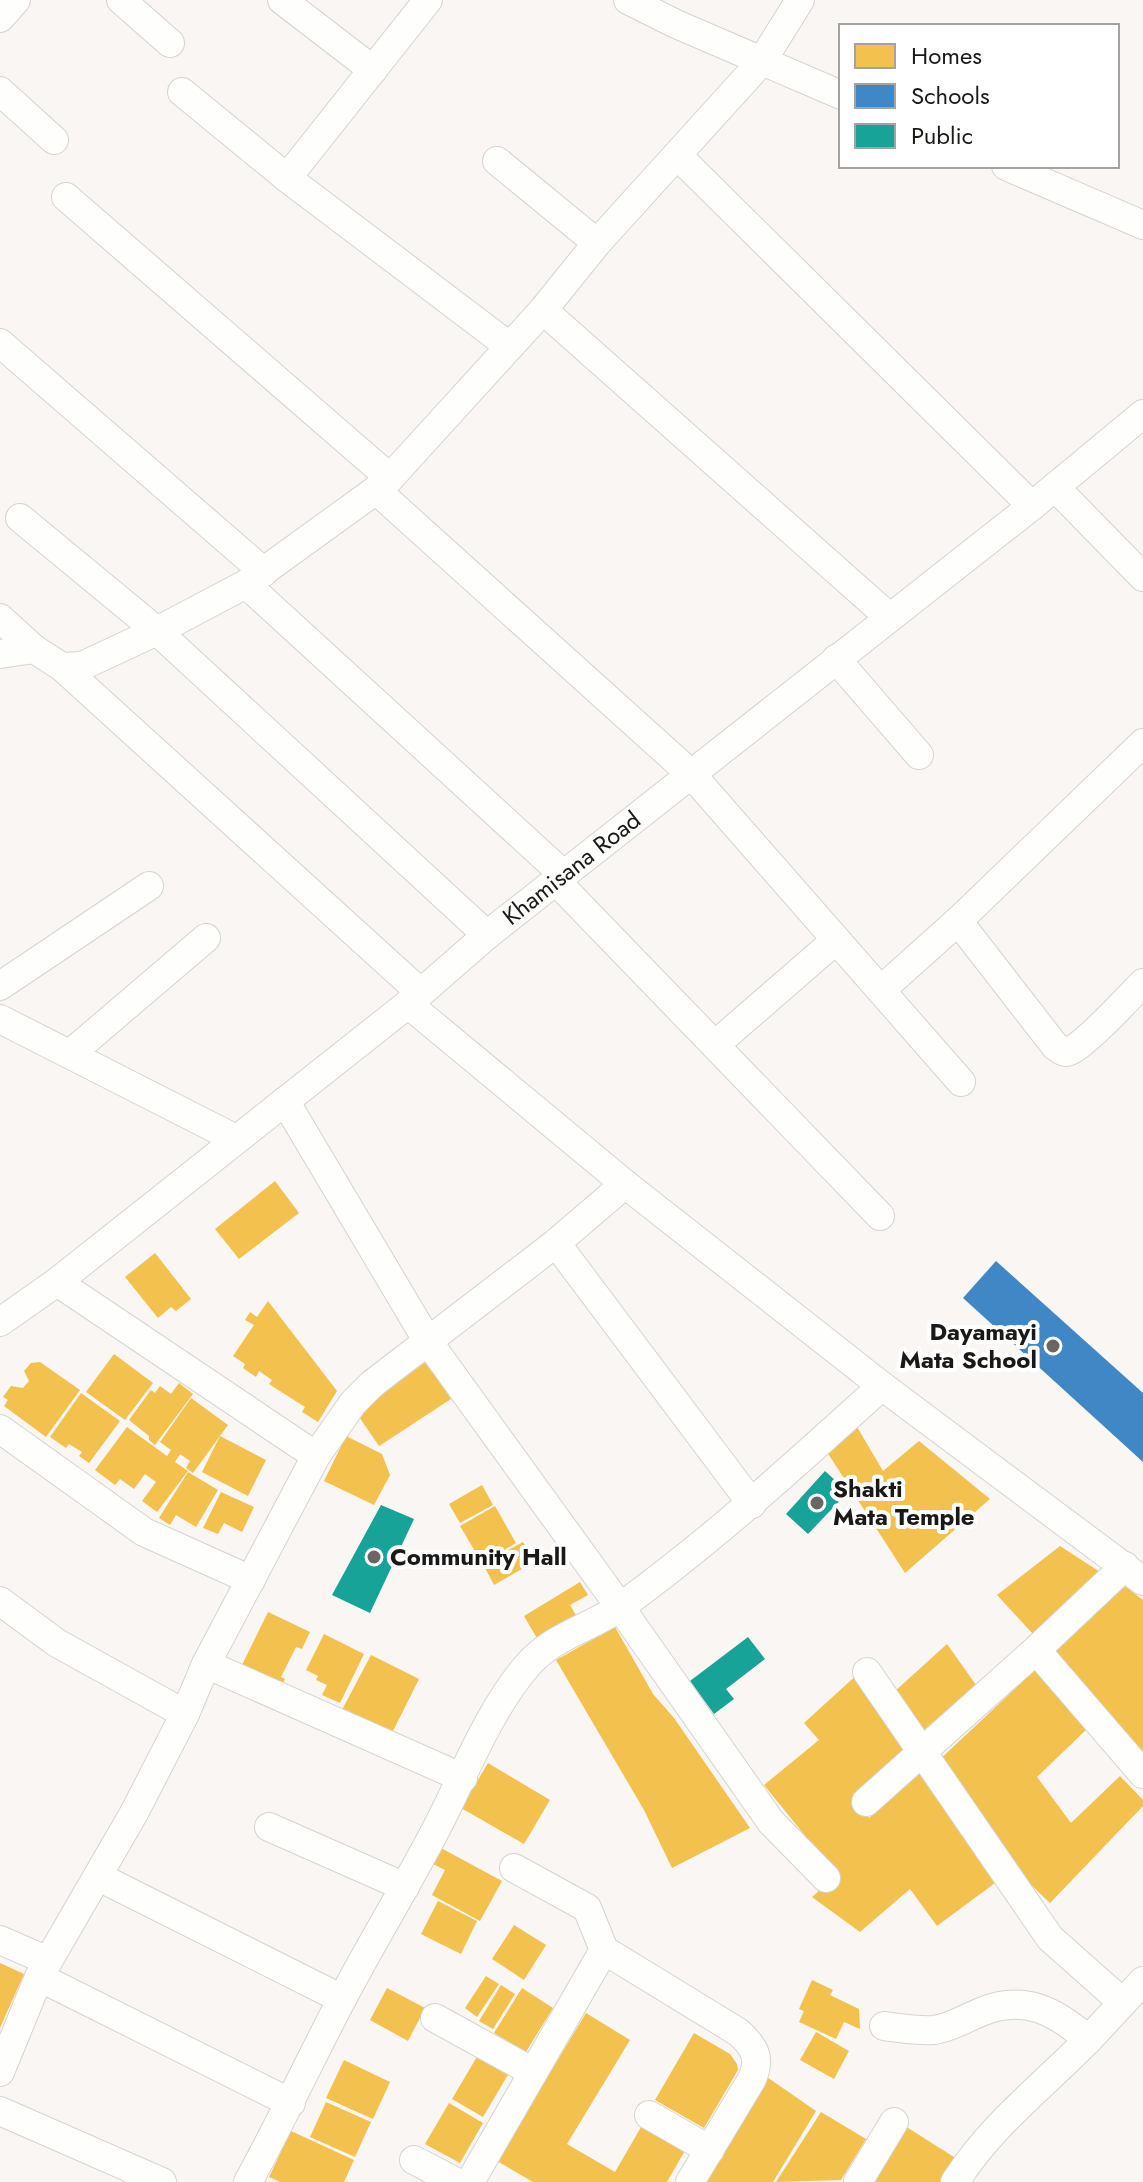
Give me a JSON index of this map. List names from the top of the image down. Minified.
{"streets":{"street":["Khamisana Road"]},"places":["Dayamayi Mata School","Shakti Mata Temple","Community Hall"],"legend":["Homes","Schools","Public"]}
